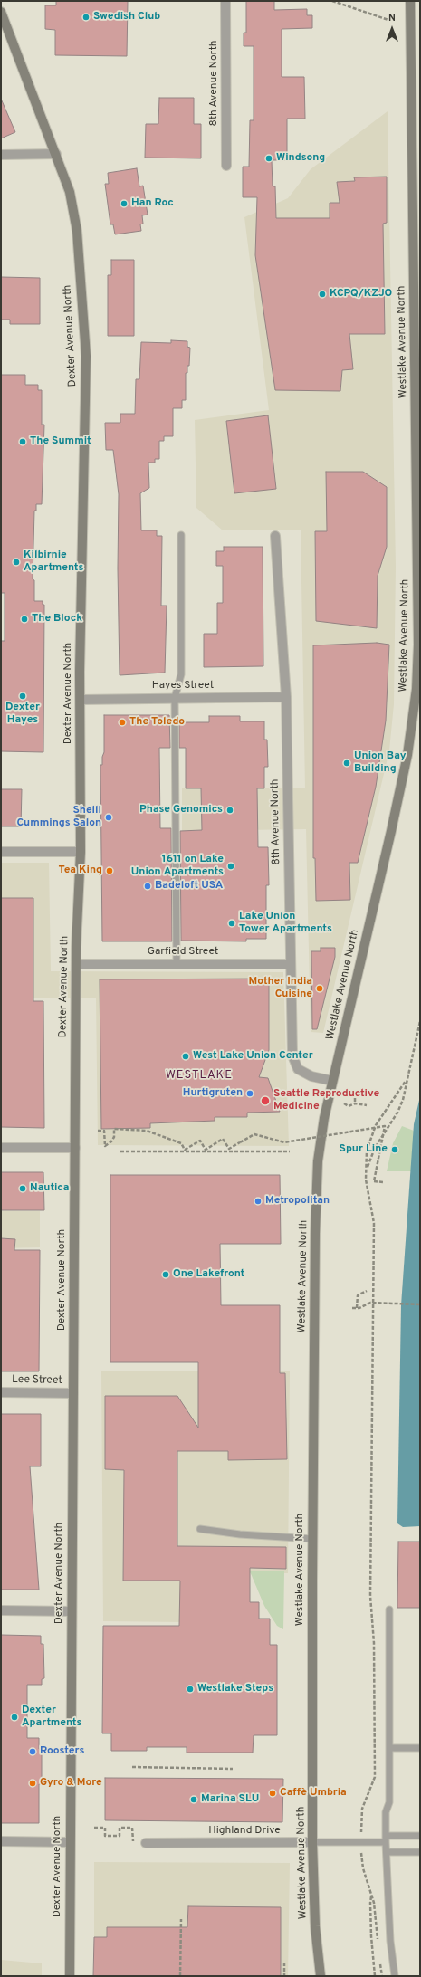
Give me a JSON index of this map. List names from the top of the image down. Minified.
{"streets":{"main road":["Dexter Avenue North","Westlake Avenue North"],"street":["8th Avenue North","Hayes Street","Garfield Street","Lee Street","Highland Drive"]},"crossings":[["8th Avenue North","Westlake Avenue North"],["8th Avenue North","Hayes Street"],["8th Avenue North","Garfield Street"],["Dexter Avenue North","Hayes Street"],["Dexter Avenue North","Garfield Street"],["Dexter Avenue North","Lee Street"],["Westlake Avenue North","Highland Drive"]],"districts":["WESTLAKE"],"places":["Swedish Club","Windsong","Han Roc","KCPQ/KZJO","The Summit","Kilbirnie Apartments","The Block","Dexter Hayes","The Toledo","Union Bay Building","Phase Genomics","Shelli Cummings Salon","1611 on Lake Union Apartments","Tea King","Badeloft USA","Lake Union Tower Apartments","Mother India Cuisine","West Lake Union Center","Hurtigruten","Seattle Reproductive Medicine","Spur Line","Nautica","Metropolitan","One Lakefront","Westlake Steps","Dexter Apartments","Roosters","Gyro & More","Caffè Umbria","Marina SLU"],"north":"top"}
